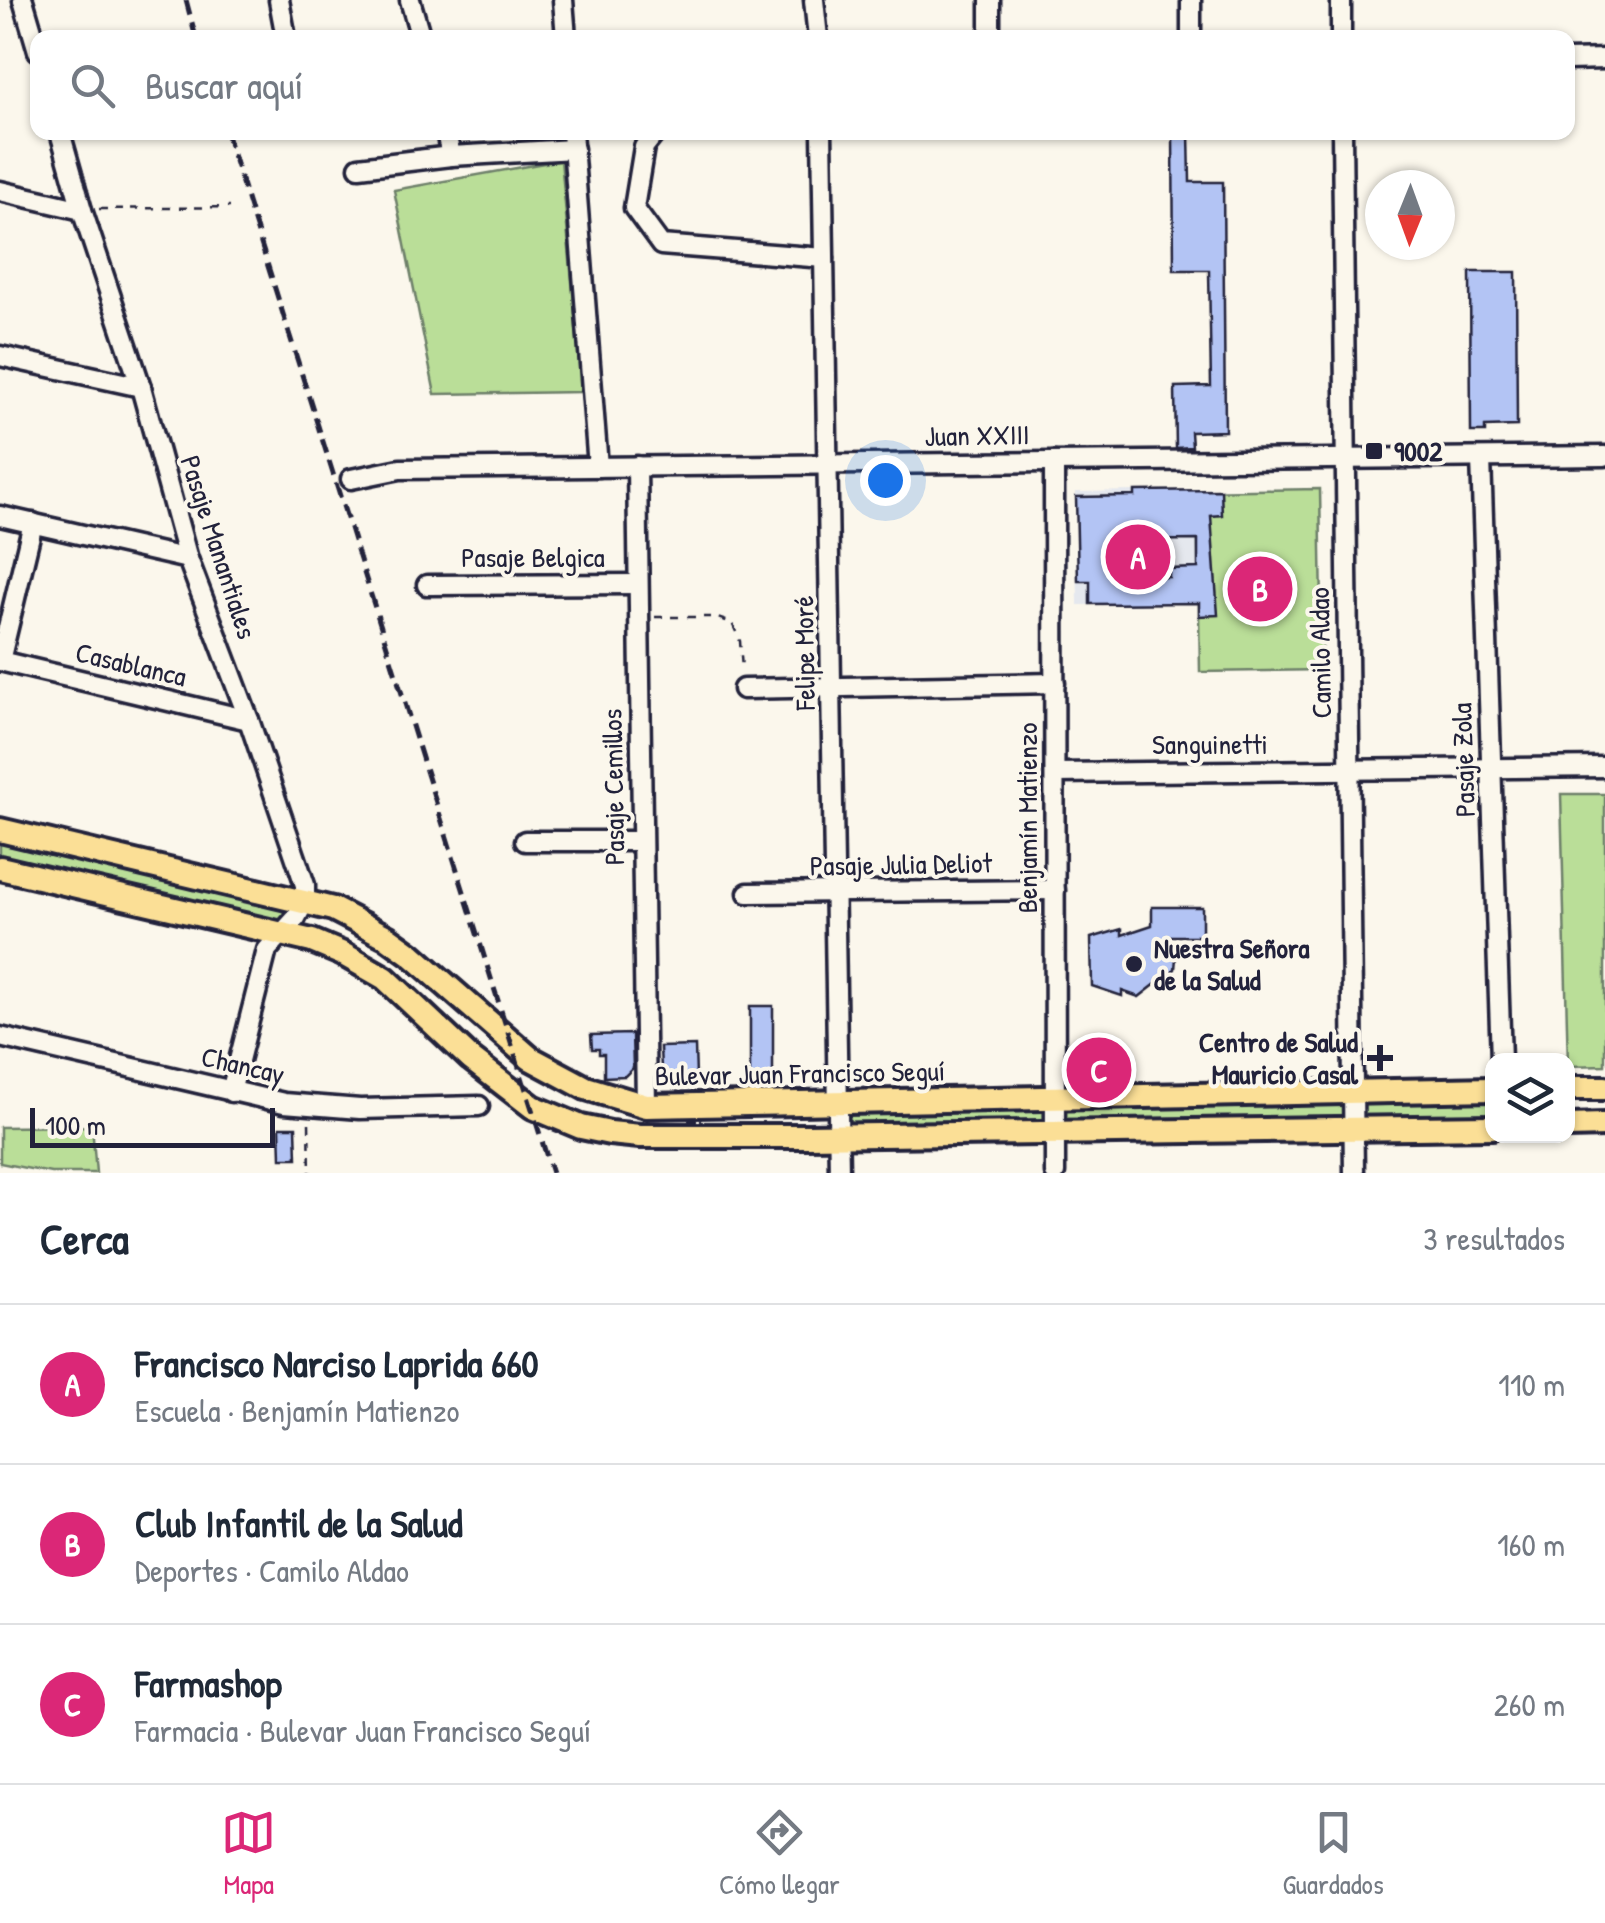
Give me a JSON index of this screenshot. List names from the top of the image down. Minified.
{"streets":{"main road":["Bulevar Juan Francisco Seguí"],"street":["Juan XXIII","Pasaje Manantiales","Pasaje Belgica","Felipe Moré","Camilo Aldao","Casablanca","Sanguinetti","Pasaje Zola","Pasaje Cemillos","Benjamín Matienzo","Pasaje Julia Deliot","Chancay"]},"crossings":[["Juan XXIII","Felipe Moré"],["Juan XXIII","Camilo Aldao"],["Juan XXIII","Pasaje Zola"],["Juan XXIII","Pasaje Cemillos"],["Juan XXIII","Benjamín Matienzo"],["Pasaje Manantiales","Casablanca"],["Pasaje Manantiales","Bulevar Juan Francisco Seguí"],["Pasaje Belgica","Pasaje Cemillos"],["Felipe Moré","Pasaje Julia Deliot"],["Felipe Moré","Bulevar Juan Francisco Seguí"],["Camilo Aldao","Sanguinetti"],["Camilo Aldao","Bulevar Juan Francisco Seguí"],["Sanguinetti","Pasaje Zola"],["Sanguinetti","Benjamín Matienzo"],["Pasaje Cemillos","Bulevar Juan Francisco Seguí"],["Benjamín Matienzo","Pasaje Julia Deliot"],["Benjamín Matienzo","Bulevar Juan Francisco Seguí"]],"places":{"transit":["9002"],"other":["Nuestra Señora de la Salud"],"health":["Centro de Salud Mauricio Casal"]},"scale_bar":"100 m","north":"bottom","page":{"search":"Buscar aquí","pins":["A","B","C"],"scale":"100 m","heading":["Cerca","3 resultados"],"list":[{"mark":"A","name":"Francisco Narciso Laprida 660","note":"Escuela · Benjamín Matienzo","value":"110 m"},{"mark":"B","name":"Club Infantil de la Salud","note":"Deportes · Camilo Aldao","value":"160 m"},{"mark":"C","name":"Farmashop","note":"Farmacia · Bulevar Juan Francisco Seguí","value":"260 m"}],"nav":["Mapa","Cómo llegar","Guardados"]}}
